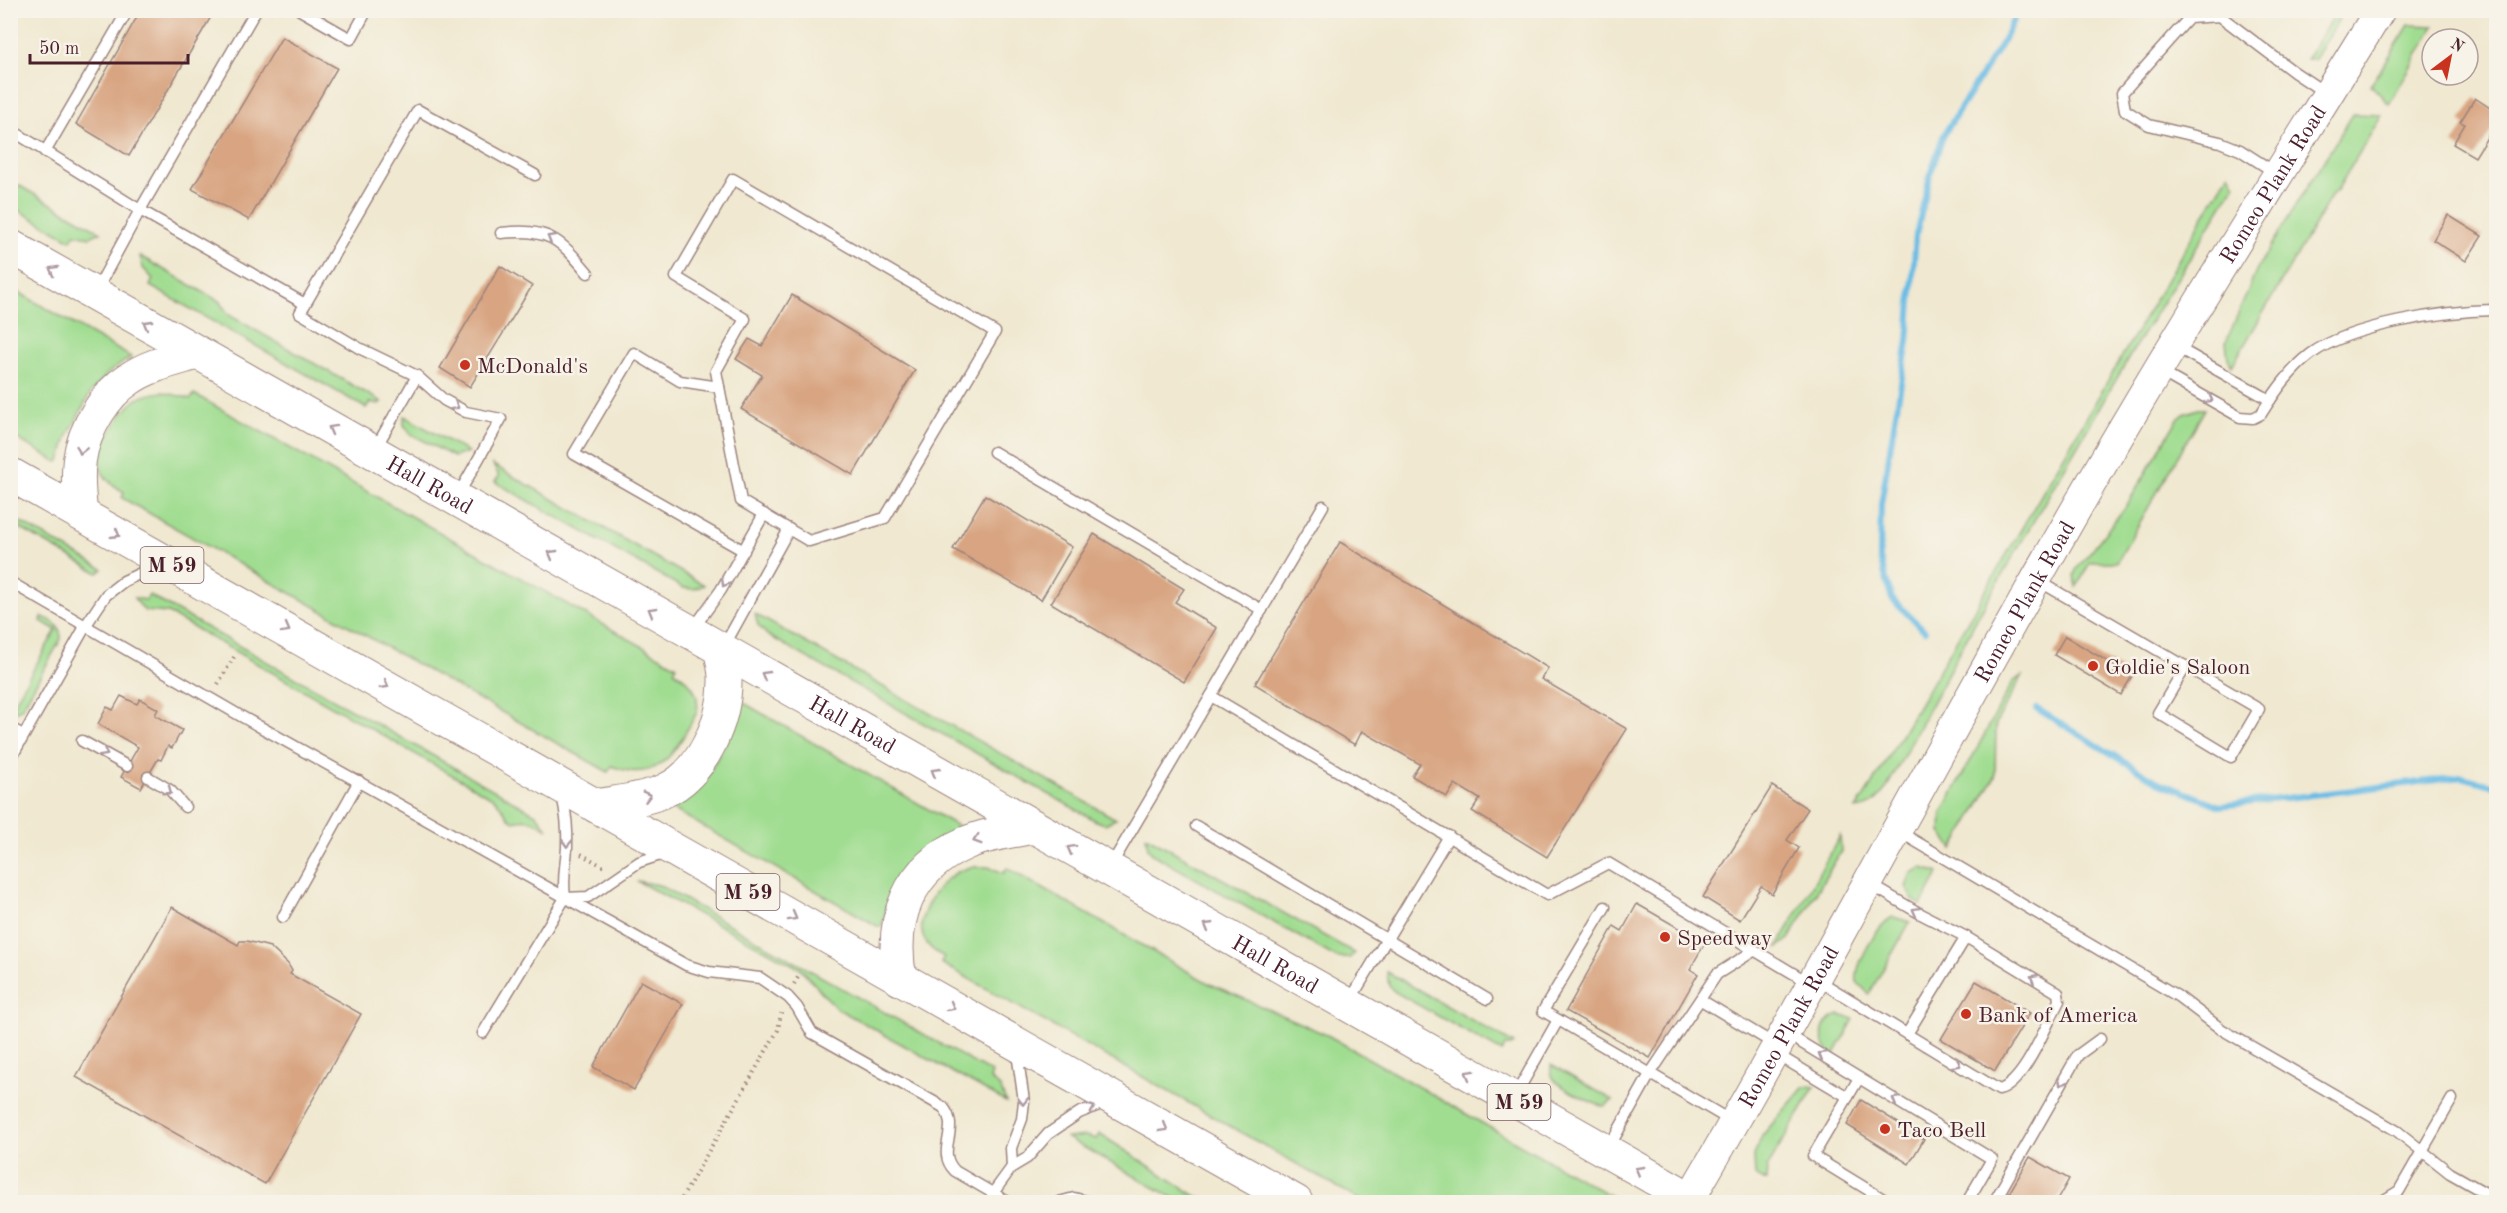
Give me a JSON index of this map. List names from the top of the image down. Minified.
{"streets":{"highway":["Hall Road","M 59"],"main road":["Romeo Plank Road"]},"crossings":[["Romeo Plank Road","Hall Road"]],"places":["McDonald's","Goldie's Saloon","Speedway","Bank of America","Taco Bell"],"scale_bar":"50 m","north":"top right"}
